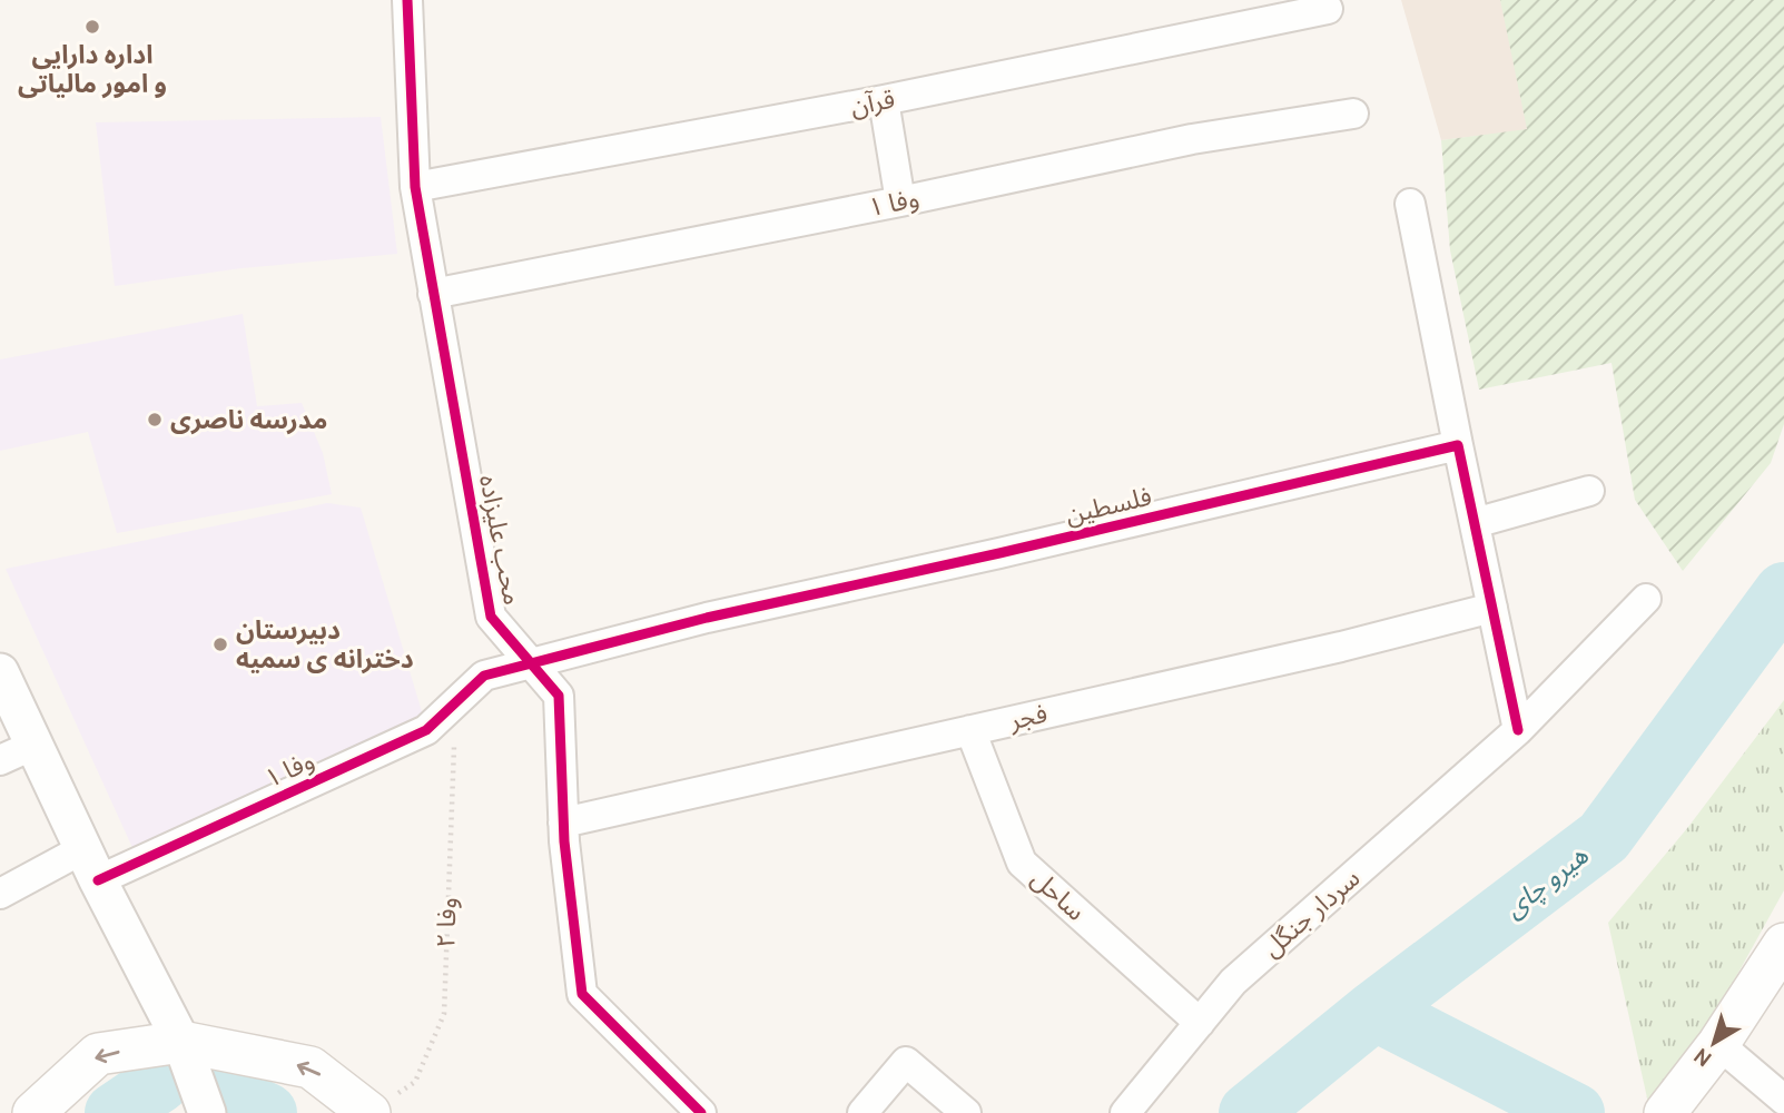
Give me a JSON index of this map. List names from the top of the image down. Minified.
{"streets":{"street":["قرآن","وفا ۱","فلسطین","محب علیزاده","فجر","ساحل","سردار جنگل"],"path":["وفا ۲"]},"crossings":[["قرآن","محب علیزاده"],["وفا ۱","فلسطین"],["وفا ۱","محب علیزاده"],["وفا ۱","وفا ۲"],["فلسطین","محب علیزاده"],["محب علیزاده","فجر"],["فجر","ساحل"],["ساحل","سردار جنگل"]],"water":["هیرو چای"],"places":["اداره دارایی و امور مالیاتی","مدرسه ناصری","دبیرستان دخترانه ی سمیه"],"north":"bottom left"}
